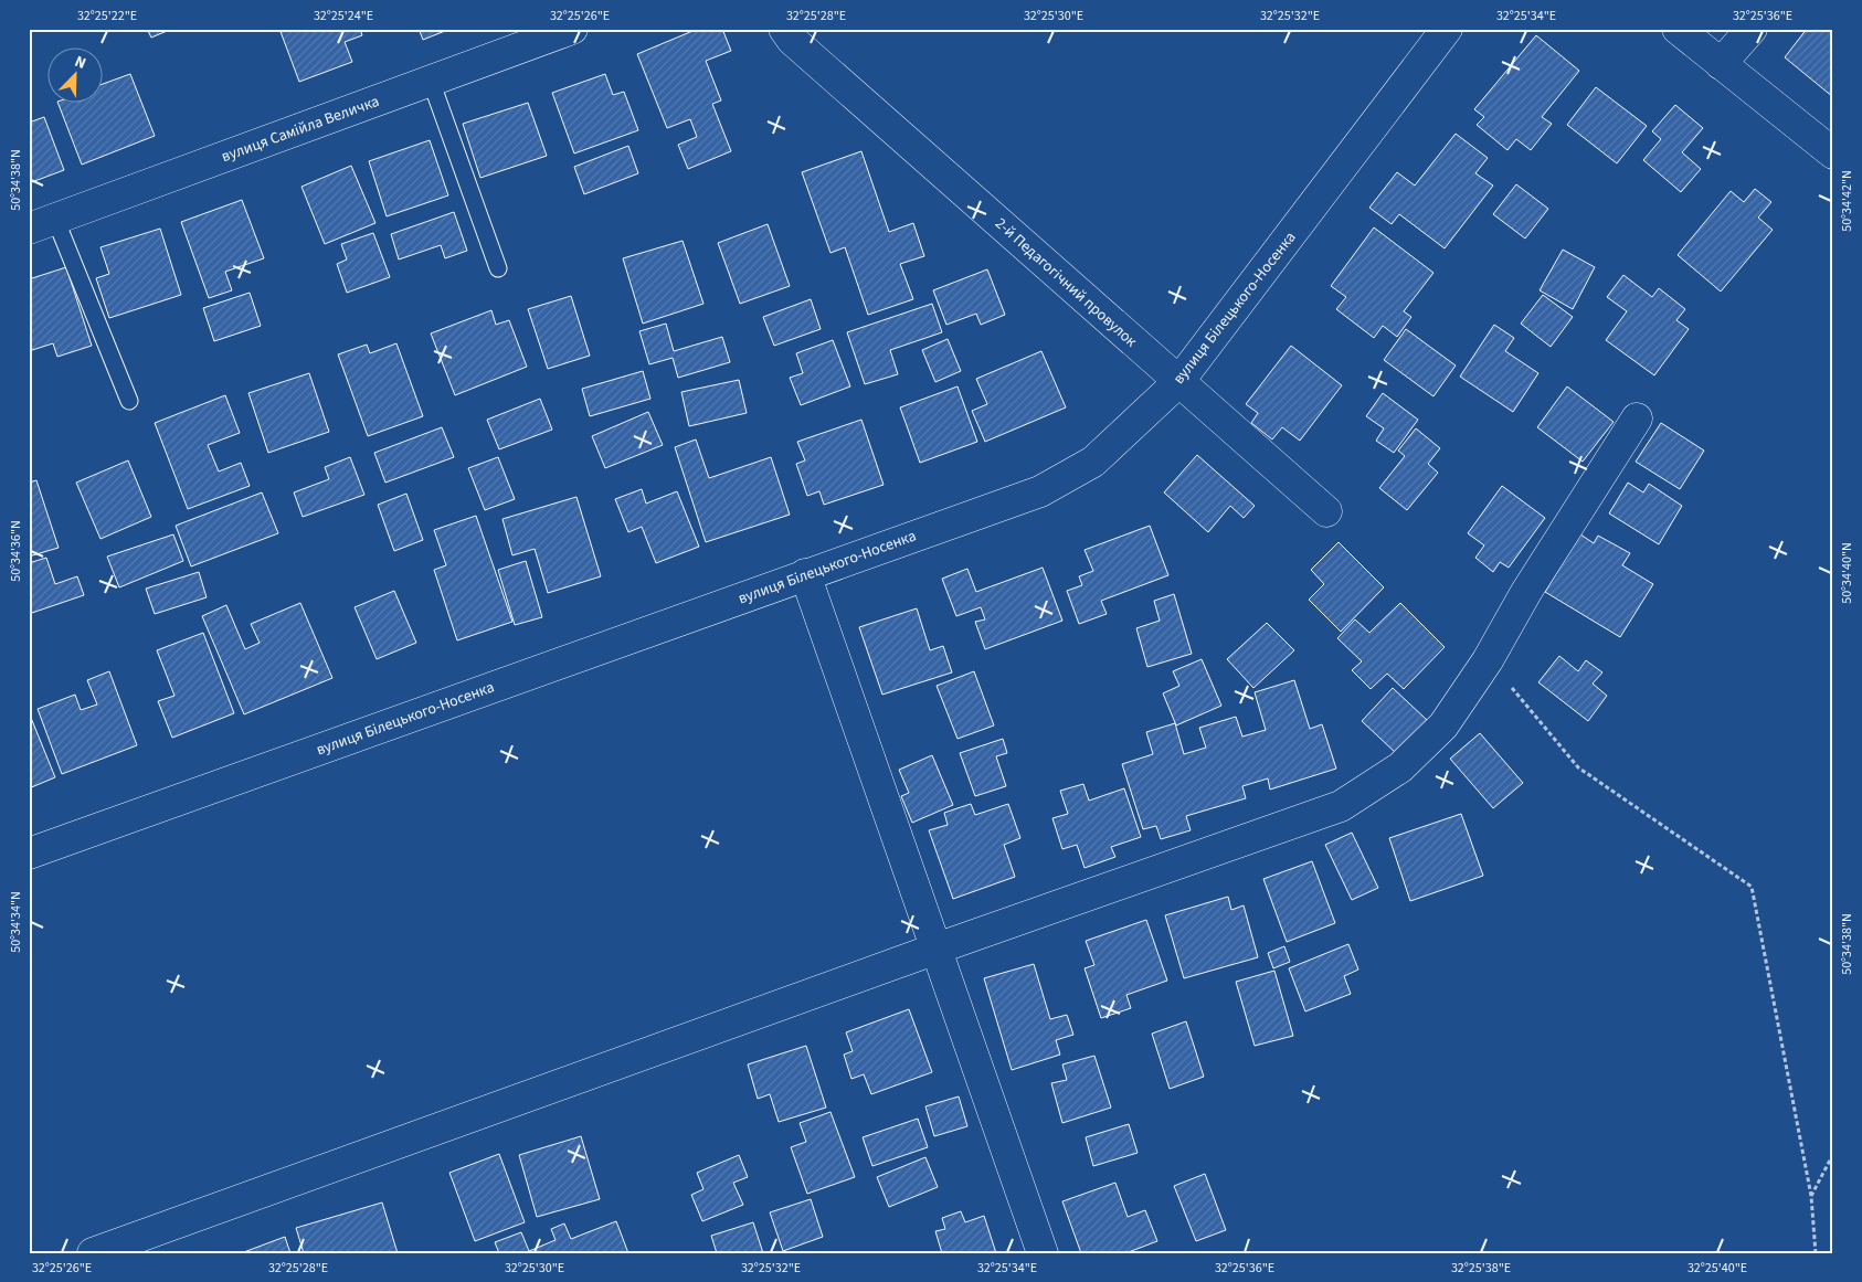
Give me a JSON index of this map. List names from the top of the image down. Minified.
{"streets":{"street":["вулиця Самійла Величка","2-й Педагогічний провулок","вулиця Білецького-Носенка"]},"crossings":[["2-й Педагогічний провулок","вулиця Білецького-Носенка"]],"north":"top right","coordinates":["32°25'22\"E","32°25'24\"E","32°25'26\"E","32°25'28\"E","32°25'30\"E","32°25'32\"E","32°25'34\"E","32°25'36\"E","50°34'38\"N","50°34'42\"N","50°34'36\"N","50°34'40\"N","50°34'34\"N","32°25'38\"E","32°25'40\"E"]}
